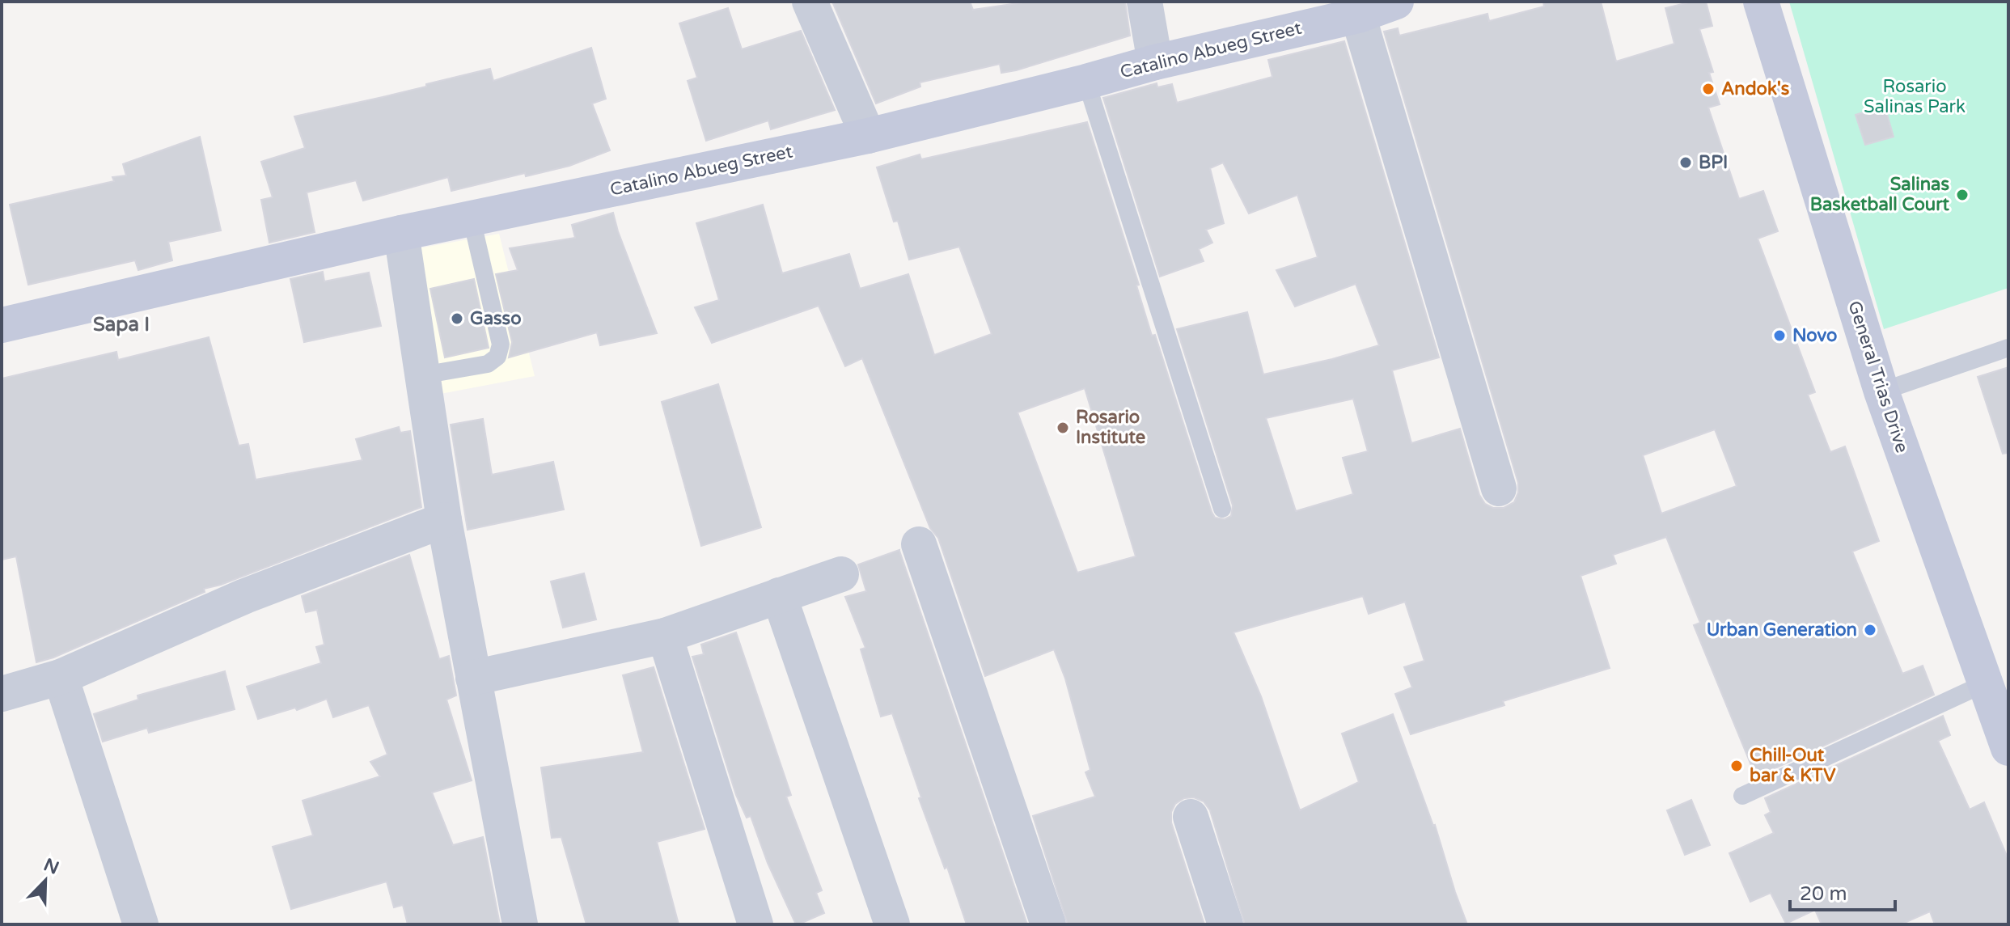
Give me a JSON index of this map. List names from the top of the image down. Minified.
{"streets":{"street":["Catalino Abueg Street","General Trias Drive"]},"districts":["Sapa I"],"parks":["Rosario Salinas Park"],"places":["Andok's","BPI","Salinas Basketball Court","Gasso","Novo","Rosario Institute","Urban Generation","Chill-Out bar & KTV"],"scale_bar":"20 m","north":"top right"}
